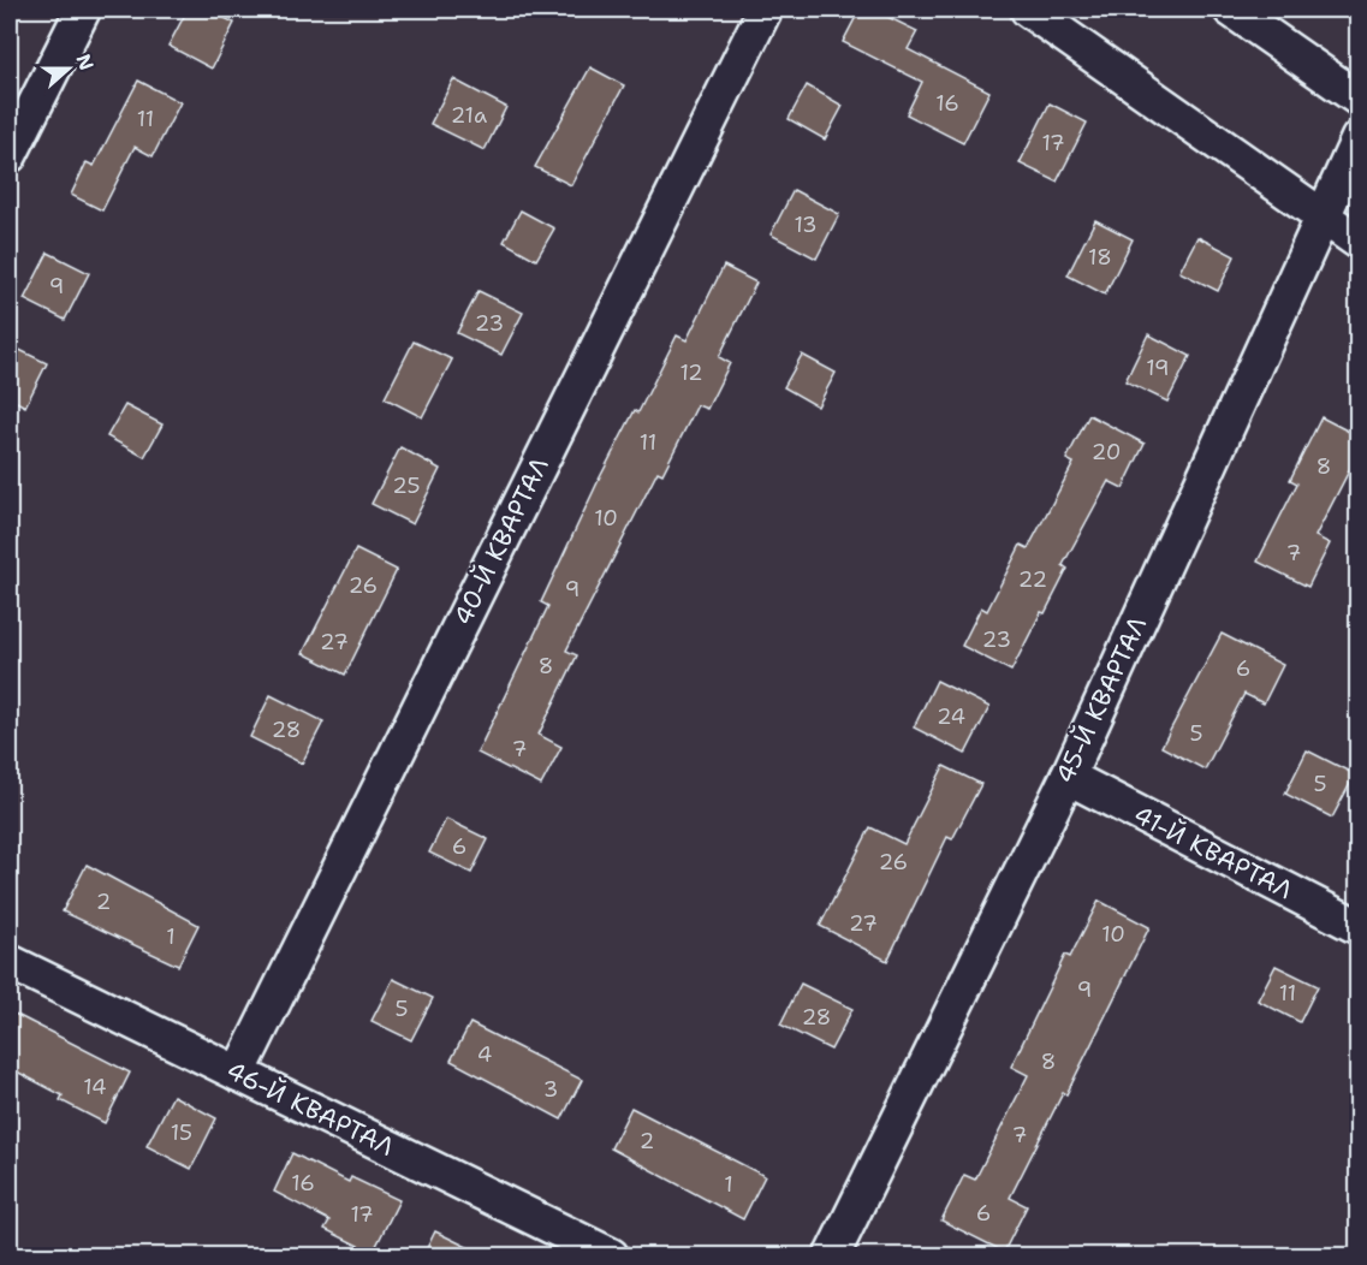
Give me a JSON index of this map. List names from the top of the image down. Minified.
{"streets":{"street":["40-Й КВАРТАЛ","45-Й КВАРТАЛ","41-Й КВАРТАЛ","46-Й КВАРТАЛ"]},"crossings":[["40-Й КВАРТАЛ","46-Й КВАРТАЛ"],["45-Й КВАРТАЛ","41-Й КВАРТАЛ"]],"house_numbers":["16","21а","11","17","13","18","9","23","19","12","11","20","8","25","10","7","22","26","9","23","27","8","6","24","28","5","7","5","6","26","2","27","10","1","9","11","5","28","4","8","14","3","15","7","2","16","1","6","17"],"north":"right"}
